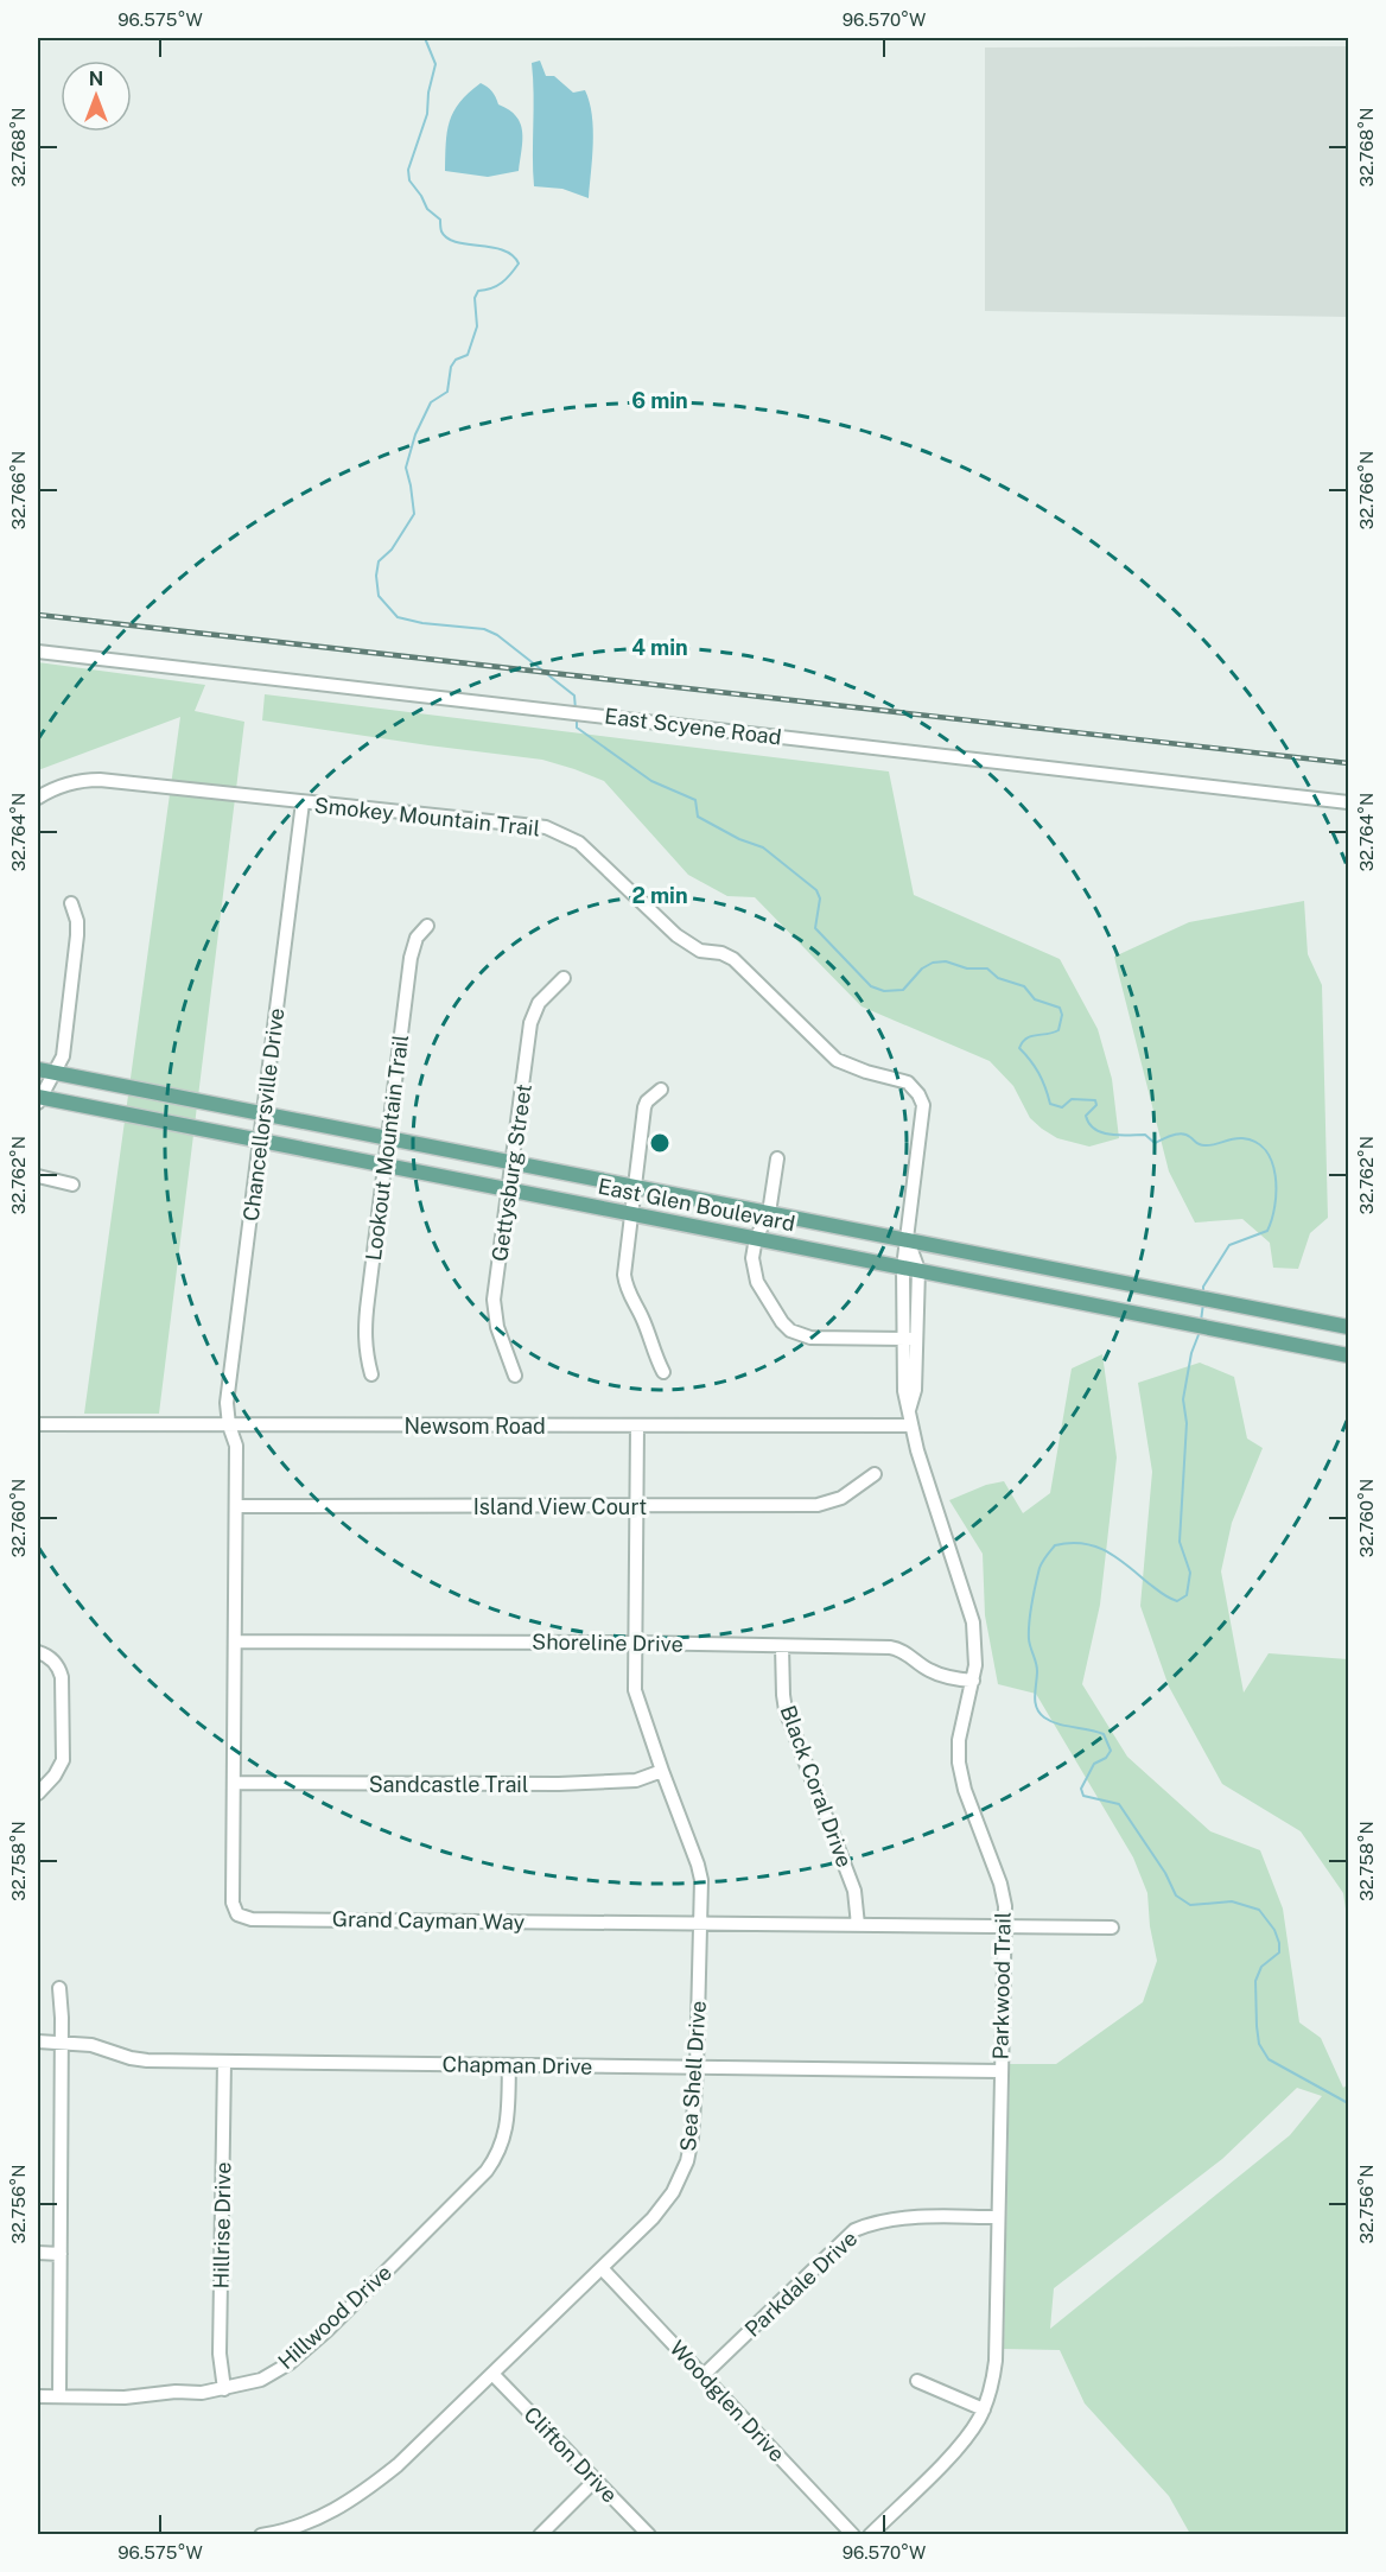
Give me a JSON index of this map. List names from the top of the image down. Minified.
{"streets":{"main road":["East Glen Boulevard"],"street":["East Scyene Road","Smokey Mountain Trail","Chancellorsville Drive","Lookout Mountain Trail","Gettysburg Street","Newsom Road","Island View Court","Shoreline Drive","Sandcastle Trail","Black Coral Drive","Grand Cayman Way","Parkwood Trail","Chapman Drive","Sea Shell Drive","Hillrise Drive","Parkdale Drive","Hillwood Drive","Woodglen Drive","Clifton Drive"]},"crossings":[["Smokey Mountain Trail","Chancellorsville Drive"],["Smokey Mountain Trail","East Glen Boulevard"],["Smokey Mountain Trail","Parkwood Trail"],["Chancellorsville Drive","East Glen Boulevard"],["Chancellorsville Drive","Newsom Road"],["Chancellorsville Drive","Grand Cayman Way"],["Lookout Mountain Trail","East Glen Boulevard"],["Gettysburg Street","East Glen Boulevard"],["East Glen Boulevard","Parkwood Trail"],["Newsom Road","Grand Cayman Way"],["Newsom Road","Parkwood Trail"],["Newsom Road","Sea Shell Drive"],["Island View Court","Grand Cayman Way"],["Island View Court","Sea Shell Drive"],["Shoreline Drive","Black Coral Drive"],["Shoreline Drive","Grand Cayman Way"],["Shoreline Drive","Parkwood Trail"],["Shoreline Drive","Sea Shell Drive"],["Sandcastle Trail","Grand Cayman Way"],["Sandcastle Trail","Sea Shell Drive"],["Black Coral Drive","Grand Cayman Way"],["Grand Cayman Way","Parkwood Trail"],["Grand Cayman Way","Sea Shell Drive"],["Parkwood Trail","Chapman Drive"],["Parkwood Trail","Parkdale Drive"],["Chapman Drive","Sea Shell Drive"],["Chapman Drive","Hillrise Drive"],["Chapman Drive","Hillwood Drive"],["Sea Shell Drive","Woodglen Drive"],["Sea Shell Drive","Clifton Drive"],["Hillrise Drive","Hillwood Drive"],["Parkdale Drive","Woodglen Drive"]],"north":"top","coordinates":["96.575°W","96.570°W","32.768°N","32.766°N","32.764°N","32.762°N","32.760°N","32.758°N","32.756°N"],"rings":["6 min","4 min","2 min"]}
